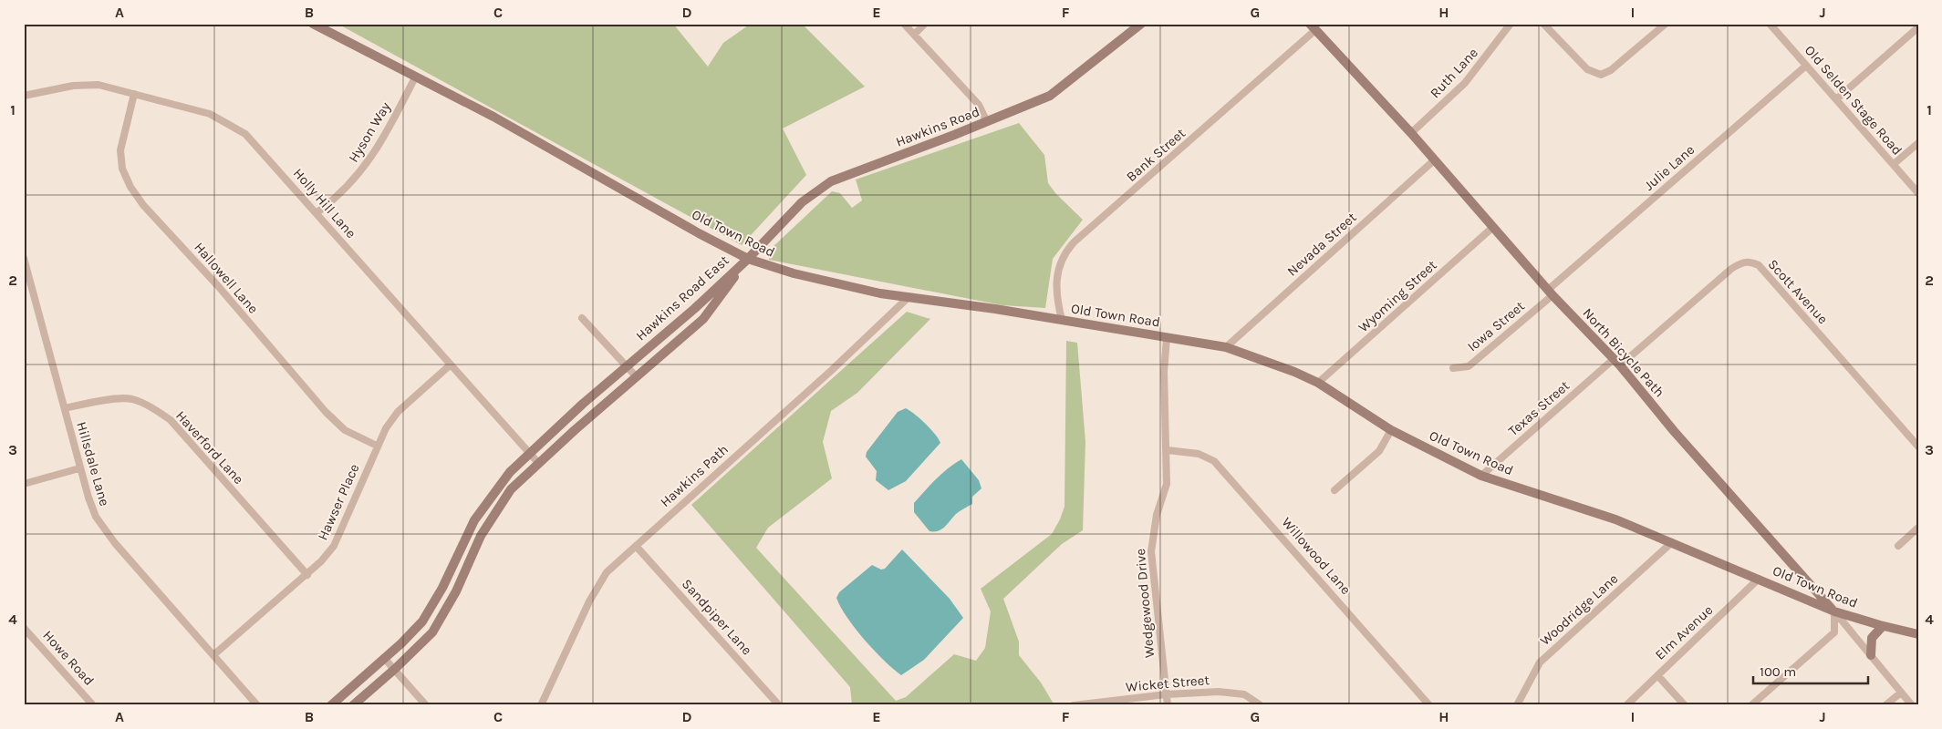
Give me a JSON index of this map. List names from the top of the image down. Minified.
{"streets":{"street":["Ruth Lane","Old Selden Stage Road","Hawkins Road","Hyson Way","Bank Street","Julie Lane","Holly Hill Lane","Old Town Road","Nevada Street","Hallowell Lane","Scott Avenue","Wyoming Street","Hawkins Road East","Iowa Street","North Bicycle Path","Texas Street","Haverford Lane","Hillsdale Lane","Hawkins Path","Hawser Place","Willowood Lane","Wedgewood Drive","Woodridge Lane","Sandpiper Lane","Elm Avenue","Howe Road","Wicket Street"]},"crossings":[["Ruth Lane","North Bicycle Path"],["Old Selden Stage Road","Julie Lane"],["Hawkins Road","Old Town Road"],["Hawkins Road","Hawkins Road East"],["Hyson Way","Holly Hill Lane"],["Hyson Way","Old Town Road"],["Bank Street","Old Town Road"],["Bank Street","North Bicycle Path"],["Julie Lane","Iowa Street"],["Julie Lane","North Bicycle Path"],["Holly Hill Lane","Hallowell Lane"],["Holly Hill Lane","Hawkins Road East"],["Holly Hill Lane","Hawser Place"],["Old Town Road","Nevada Street"],["Old Town Road","Wyoming Street"],["Old Town Road","Hawkins Road East"],["Old Town Road","North Bicycle Path"],["Old Town Road","Texas Street"],["Old Town Road","Hawkins Path"],["Old Town Road","Wedgewood Drive"],["Old Town Road","Woodridge Lane"],["Old Town Road","Elm Avenue"],["Nevada Street","North Bicycle Path"],["Hallowell Lane","Hawser Place"],["Scott Avenue","North Bicycle Path"],["Scott Avenue","Texas Street"],["Wyoming Street","North Bicycle Path"],["Iowa Street","North Bicycle Path"],["North Bicycle Path","Texas Street"],["Haverford Lane","Hillsdale Lane"],["Haverford Lane","Hawser Place"],["Hillsdale Lane","Hawser Place"],["Hawkins Path","Sandpiper Lane"],["Willowood Lane","Wedgewood Drive"],["Wedgewood Drive","Wicket Street"]],"scale_bar":"100 m","grid":{"columns":["A","B","C","D","E","F","G","H","I","J"],"rows":["1","2","3","4"]}}
